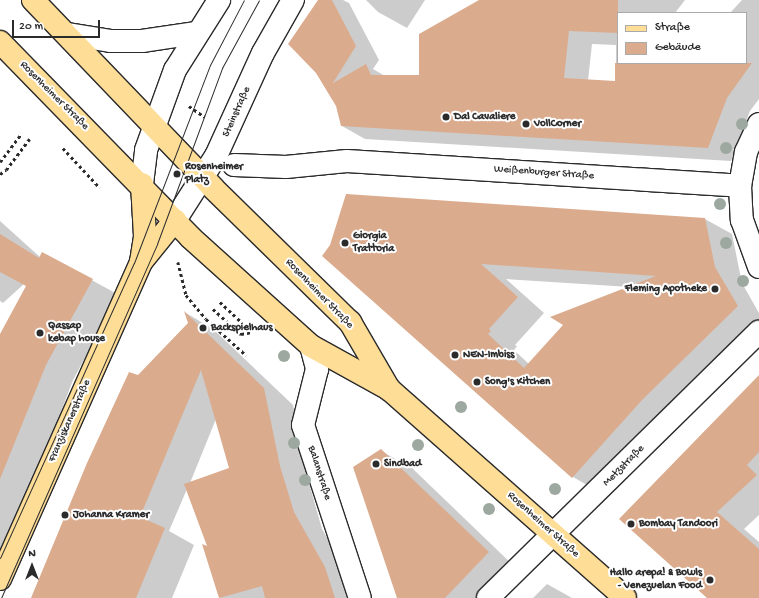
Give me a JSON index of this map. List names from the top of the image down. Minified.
{"streets":{"main road":["Rosenheimer Straße","Franziskanerstraße"],"street":["Steinstraße","Weißenburger Straße","Metzstraße","Balanstraße"]},"crossings":[["Rosenheimer Straße","Steinstraße"],["Rosenheimer Straße","Franziskanerstraße"],["Rosenheimer Straße","Metzstraße"],["Steinstraße","Franziskanerstraße"]],"places":["Dal Cavaliere","VollCorner","Rosenheimer Platz","Giorgia Trattoria","Fleming Apotheke","Backspielhaus","Qassap kebap house","NEN-Imbiss","Song's Kitchen","Sindbad","Johanna Kramer","Bombay Tandoori","Hallo arepa! & Bowls - Venezuelan Food"],"legend":["Straße","Gebäude"],"scale_bar":"20 m","north":"top"}
